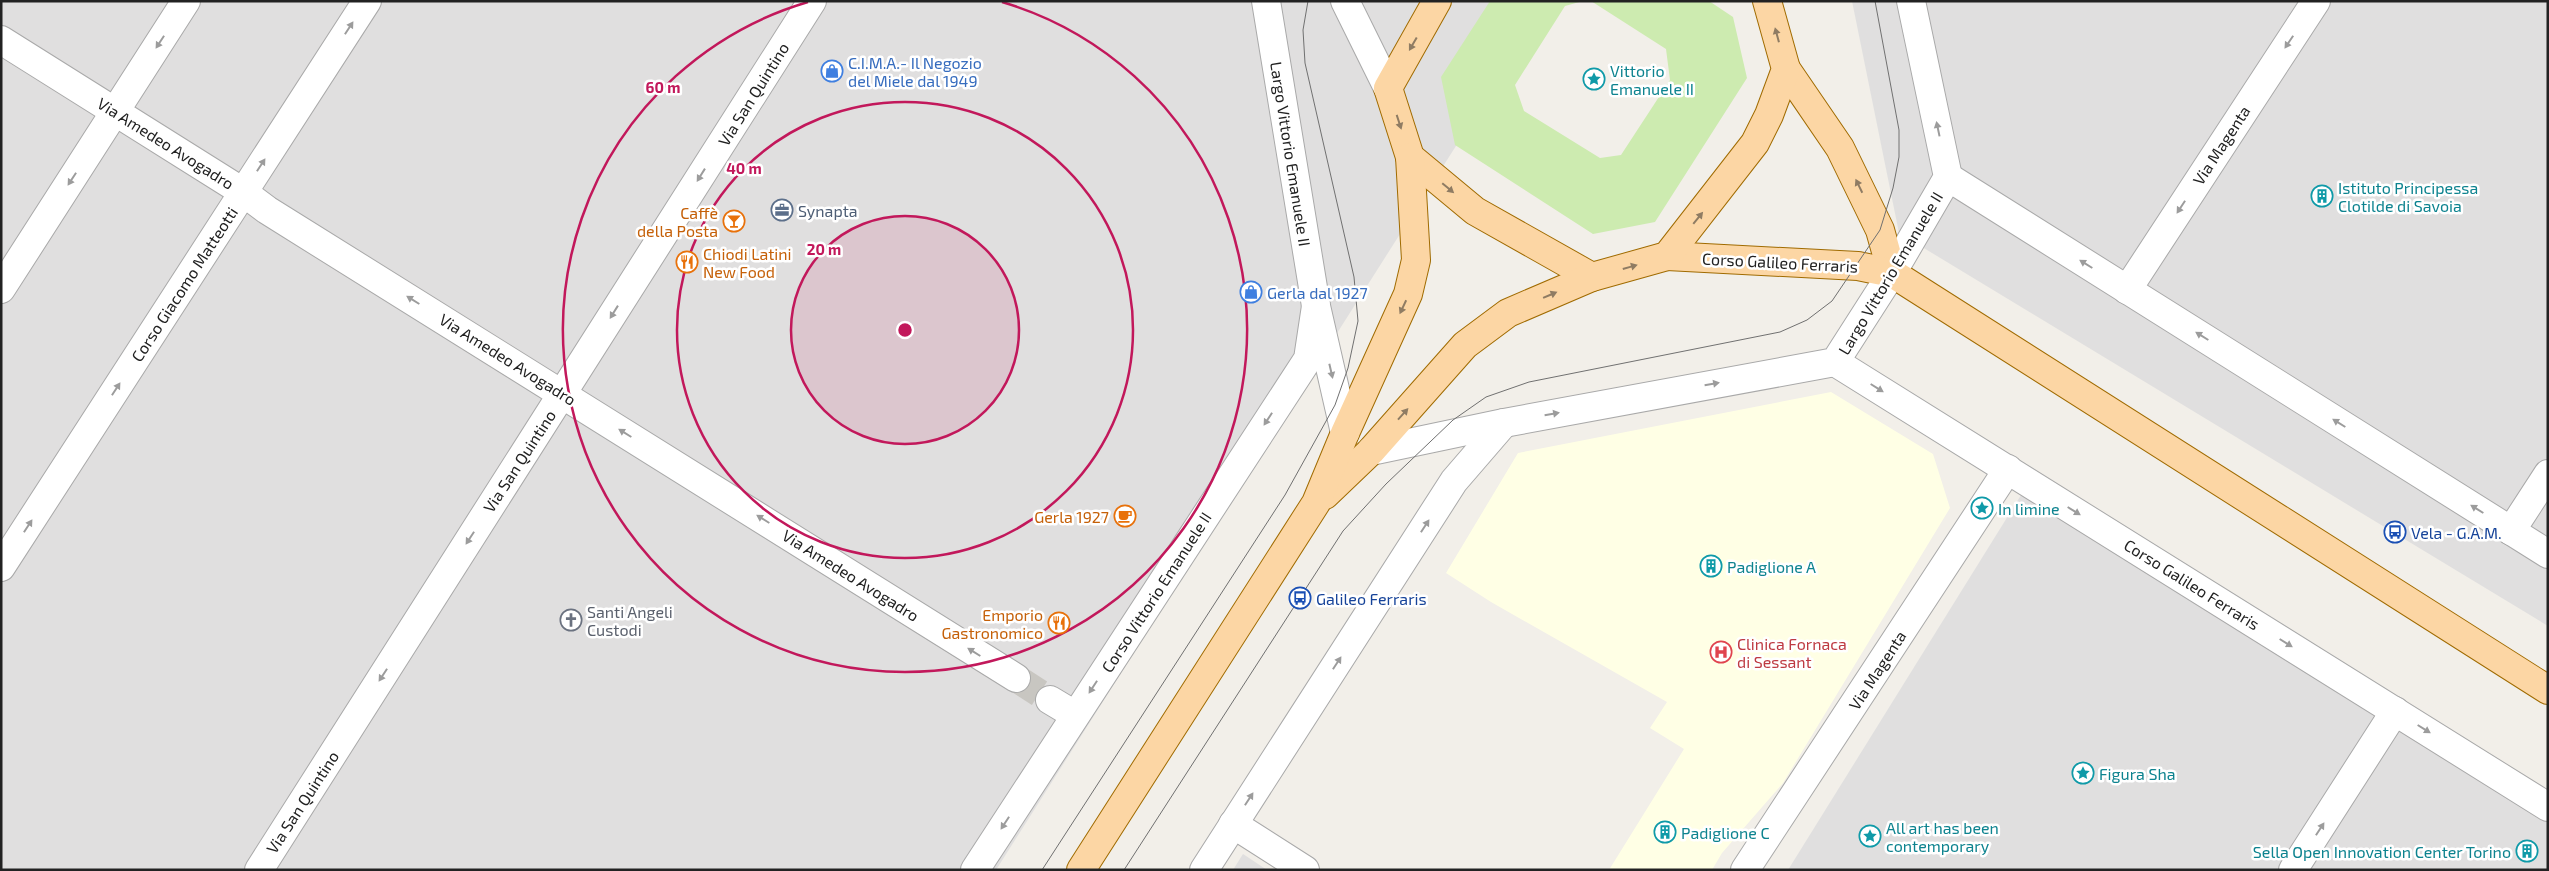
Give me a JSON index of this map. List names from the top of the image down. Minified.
{"streets":{"main road":["Corso Galileo Ferraris"],"street":["Via San Quintino","Via Amedeo Avogadro","Via Magenta","Largo Vittorio Emanuele II","Corso Giacomo Matteotti","Corso Vittorio Emanuele II"]},"crossings":[["Via San Quintino","Via Amedeo Avogadro"],["Via Amedeo Avogadro","Corso Giacomo Matteotti"],["Via Magenta","Corso Galileo Ferraris"],["Largo Vittorio Emanuele II","Corso Galileo Ferraris"],["Largo Vittorio Emanuele II","Corso Vittorio Emanuele II"]],"one_way":["Via San Quintino","Via Amedeo Avogadro","Via Magenta"],"places":{"shop":["C.I.M.A.- Il Negozio del Miele dal 1949","Gerla dal 1927"],"place":["Vittorio Emanuele II","In limine","Figura Sha","All art has been contemporary"],"building":["Istituto Principessa Clotilde di Savoia","Padiglione A","Padiglione C","Sella Open Innovation Center Torino"],"office":["Synapta"],"bar":["Caffè della Posta"],"restaurant":["Chiodi Latini New Food","Emporio Gastronomico"],"cafe":["Gerla 1927"],"bus stop":["Vela - G.A.M.","Galileo Ferraris"],"church":["Santi Angeli Custodi"],"hospital":["Clinica Fornaca di Sessant"]},"rings":["60 m","40 m","20 m"]}
